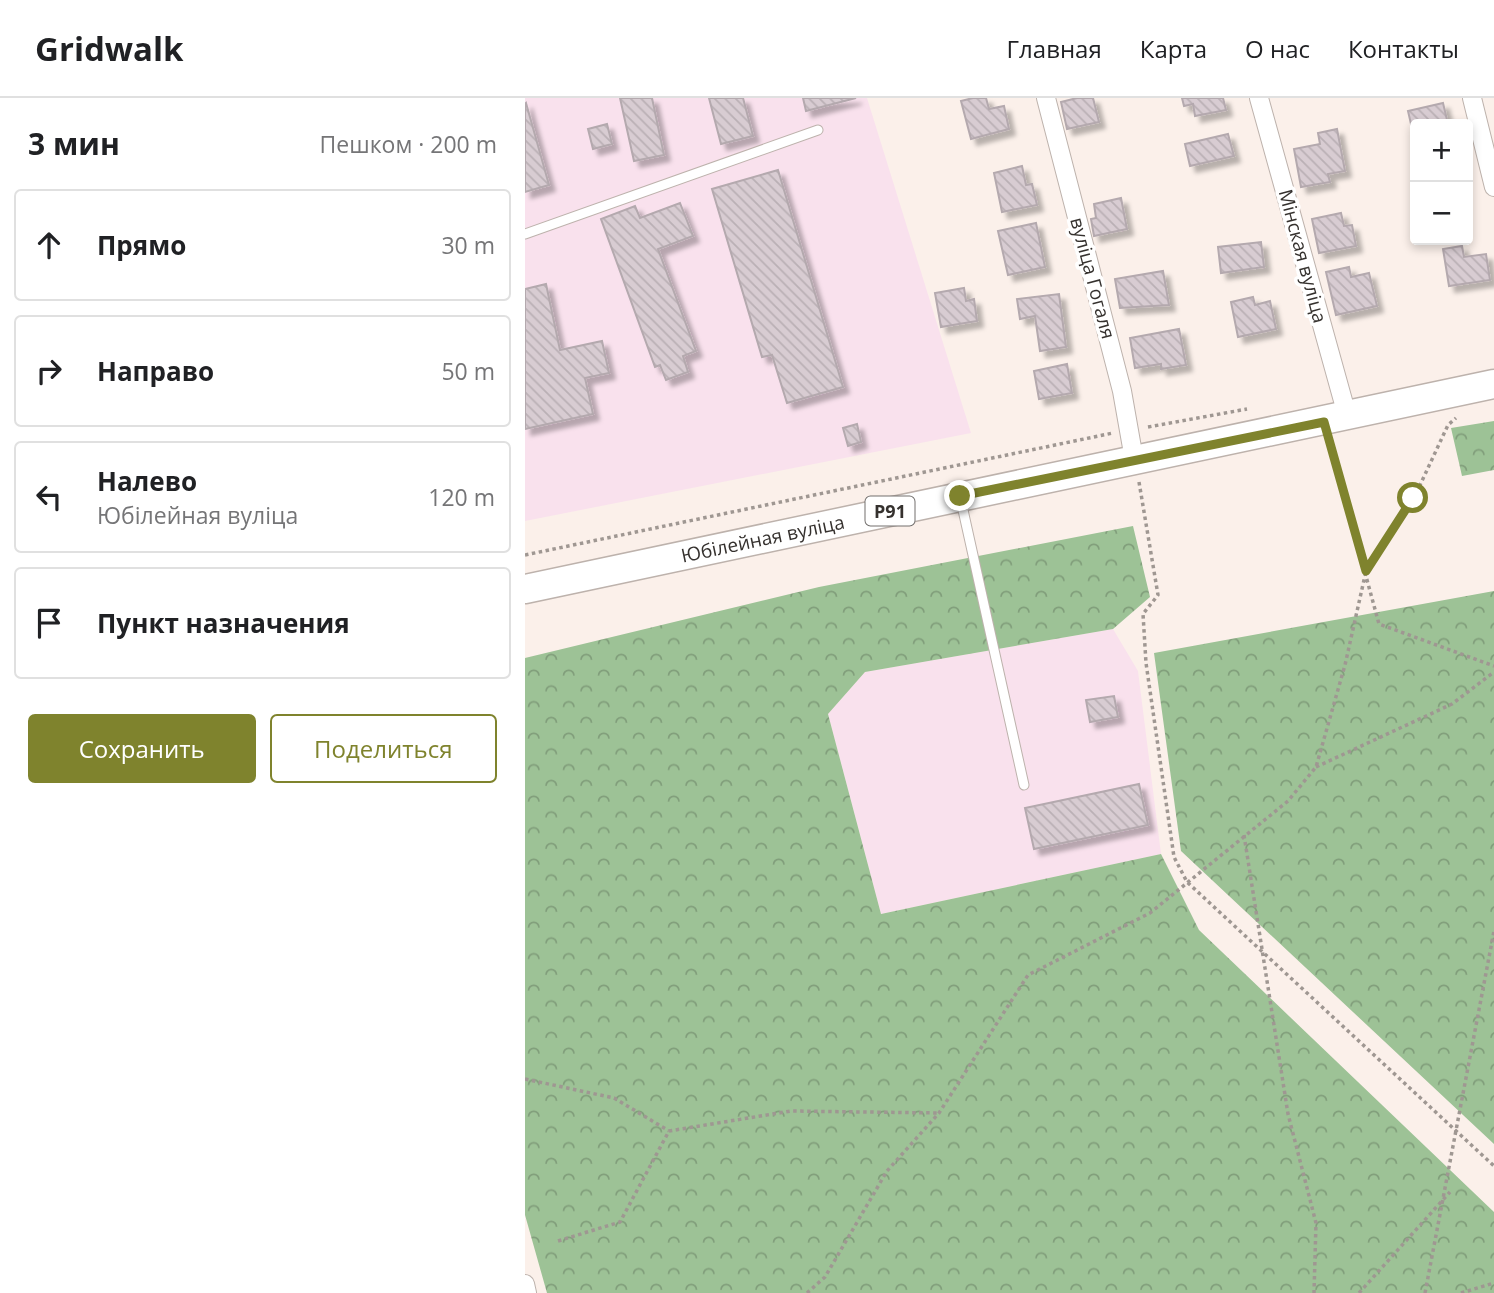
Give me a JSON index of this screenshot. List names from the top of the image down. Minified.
{"streets":{"main road":["Р91","Юбілейная вуліца"],"street":["Мінская вуліца","вуліца Гогаля"]},"crossings":[["Мінская вуліца","Юбілейная вуліца"],["вуліца Гогаля","Юбілейная вуліца"]],"page":{"header":"Gridwalk","nav":["Главная","Карта","О нас","Контакты"],"heading":["3 мин","Пешком · 200 m"],"map_buttons":["+","−"],"list":[["Прямо","30 m"],["Направо","50 m"],["Налево","Юбілейная вуліца","120 m"],"Пункт назначения"],"buttons":["Сохранить","Поделиться"]}}
